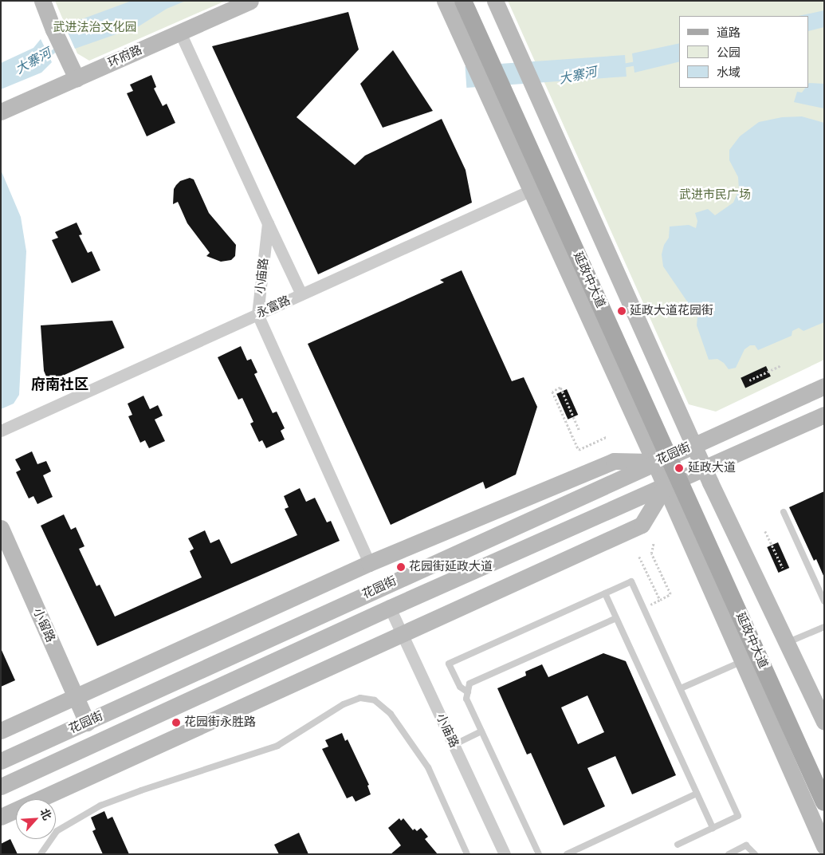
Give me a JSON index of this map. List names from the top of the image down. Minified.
{"streets":{"main road":["延政中大道"],"street":["环府路","小庙路","永富路","花园街","小留路"]},"crossings":[["小庙路","永富路"],["小庙路","花园街"],["延政中大道","永富路"],["延政中大道","花园街"],["花园街","小留路"]],"districts":["府南社区"],"water":["大寨河"],"parks":["武进法治文化园","武进市民广场"],"places":["延政大道花园街","延政大道","花园街延政大道","花园街永胜路"],"legend":["道路","公园","水域"],"north":"top right"}
